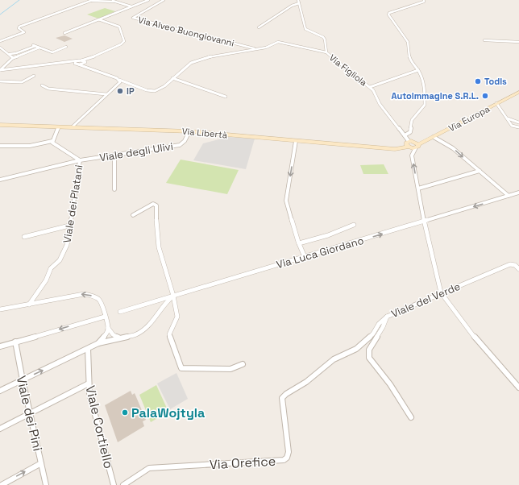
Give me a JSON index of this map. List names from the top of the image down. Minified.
{"streets":{"street":["Via Alveo Buongiovanni","Via Figliola","Via Europa","Via Libertà","Viale degli Ulivi","Viale dei Platani","Via Luca Giordano","Viale del Verde","Viale dei Pini","Viale Cortiello","Via Orefice"]},"crossings":[["Via Europa","Via Libertà"],["Via Libertà","Viale degli Ulivi"],["Viale degli Ulivi","Viale dei Platani"],["Viale del Verde","Via Orefice"]],"places":["Todis","IP","Autoimmagine S.R.L.","PalaWojtyla"]}
